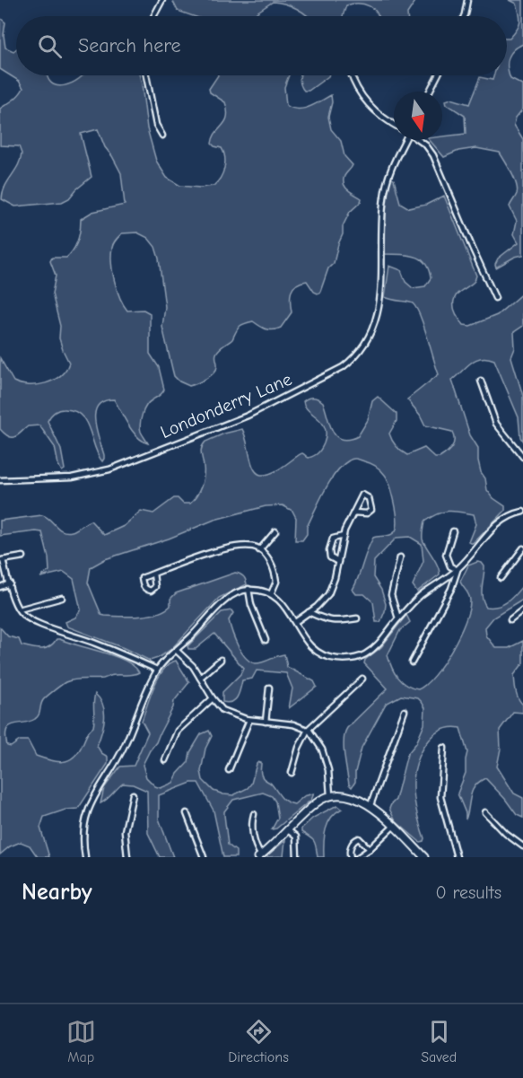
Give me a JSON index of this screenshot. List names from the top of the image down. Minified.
{"streets":{"street":["Londonderry Lane"]},"north":"bottom","page":{"search":"Search here","heading":["Nearby","0 results"],"nav":["Map","Directions","Saved"]}}
